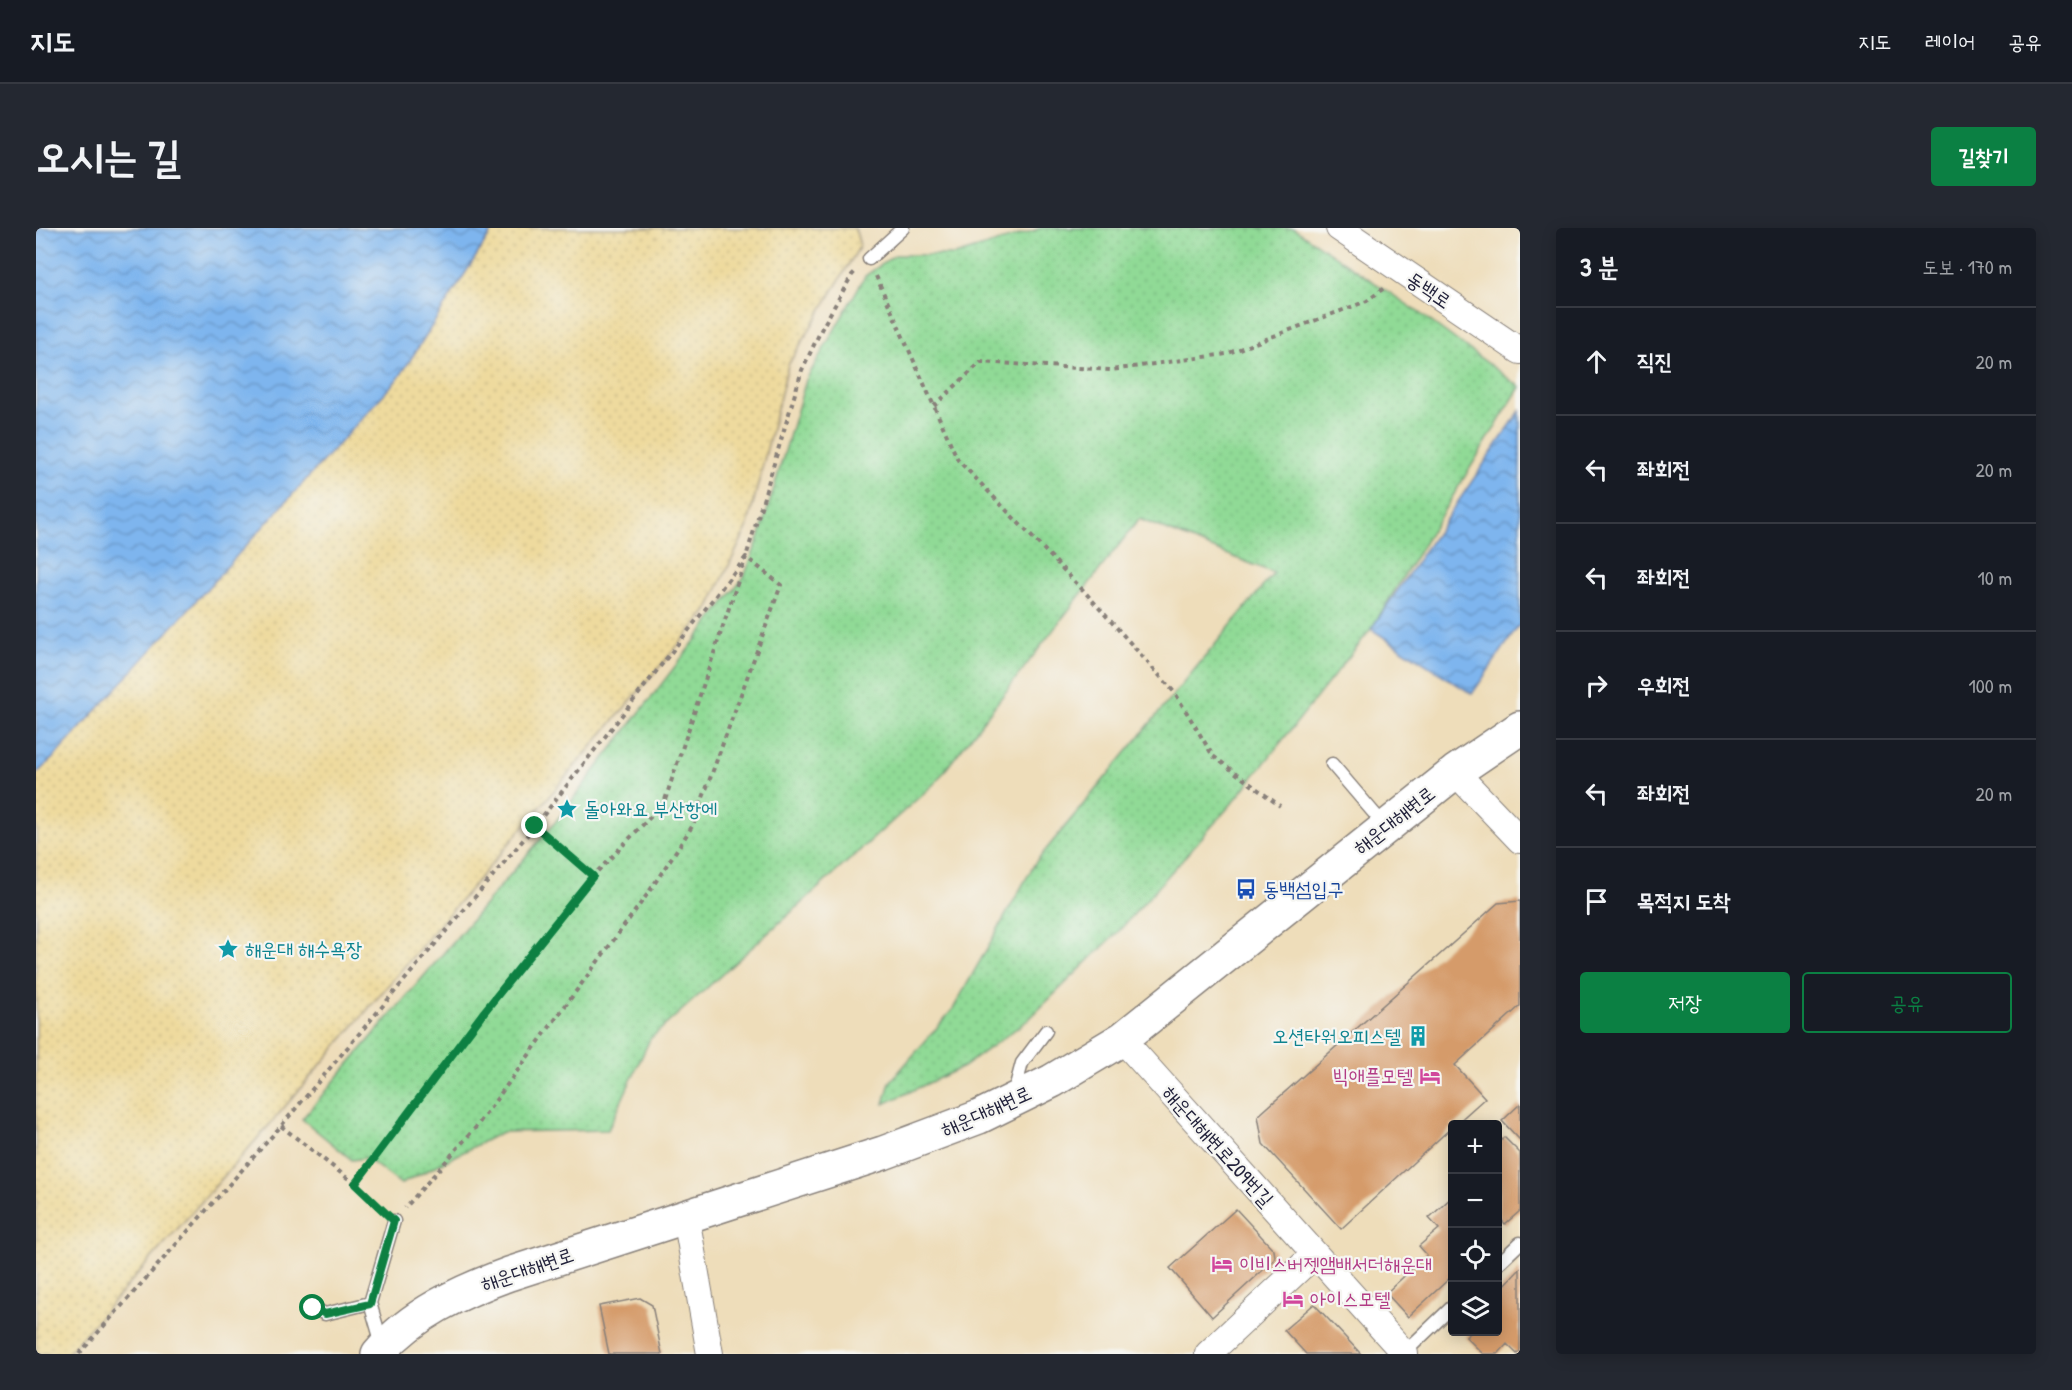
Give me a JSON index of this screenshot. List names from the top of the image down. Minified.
{"streets":{"main road":["해운대해변로"],"street":["동백로","해운대해변로209번길"]},"crossings":[["해운대해변로","해운대해변로209번길"]],"places":{"place":["돌아와요 부산항에","해운대 해수욕장"],"bus stop":["동백섬입구"],"building":["오션타워오피스텔"],"hotel":["빅애플모텔","이비스버젯앰배서더해운대","아이스모텔"]},"page":{"header":"지도","nav":["지도","레이어","공유"],"title":"오시는 길","buttons":["길찾기",["저장","공유"]],"heading":["3 분","도보 · 170 m"],"list":[["직진","20 m"],["좌회전","20 m"],["좌회전","10 m"],["우회전","100 m"],["좌회전","20 m"],"목적지 도착"],"map_buttons":["+","−"]}}
